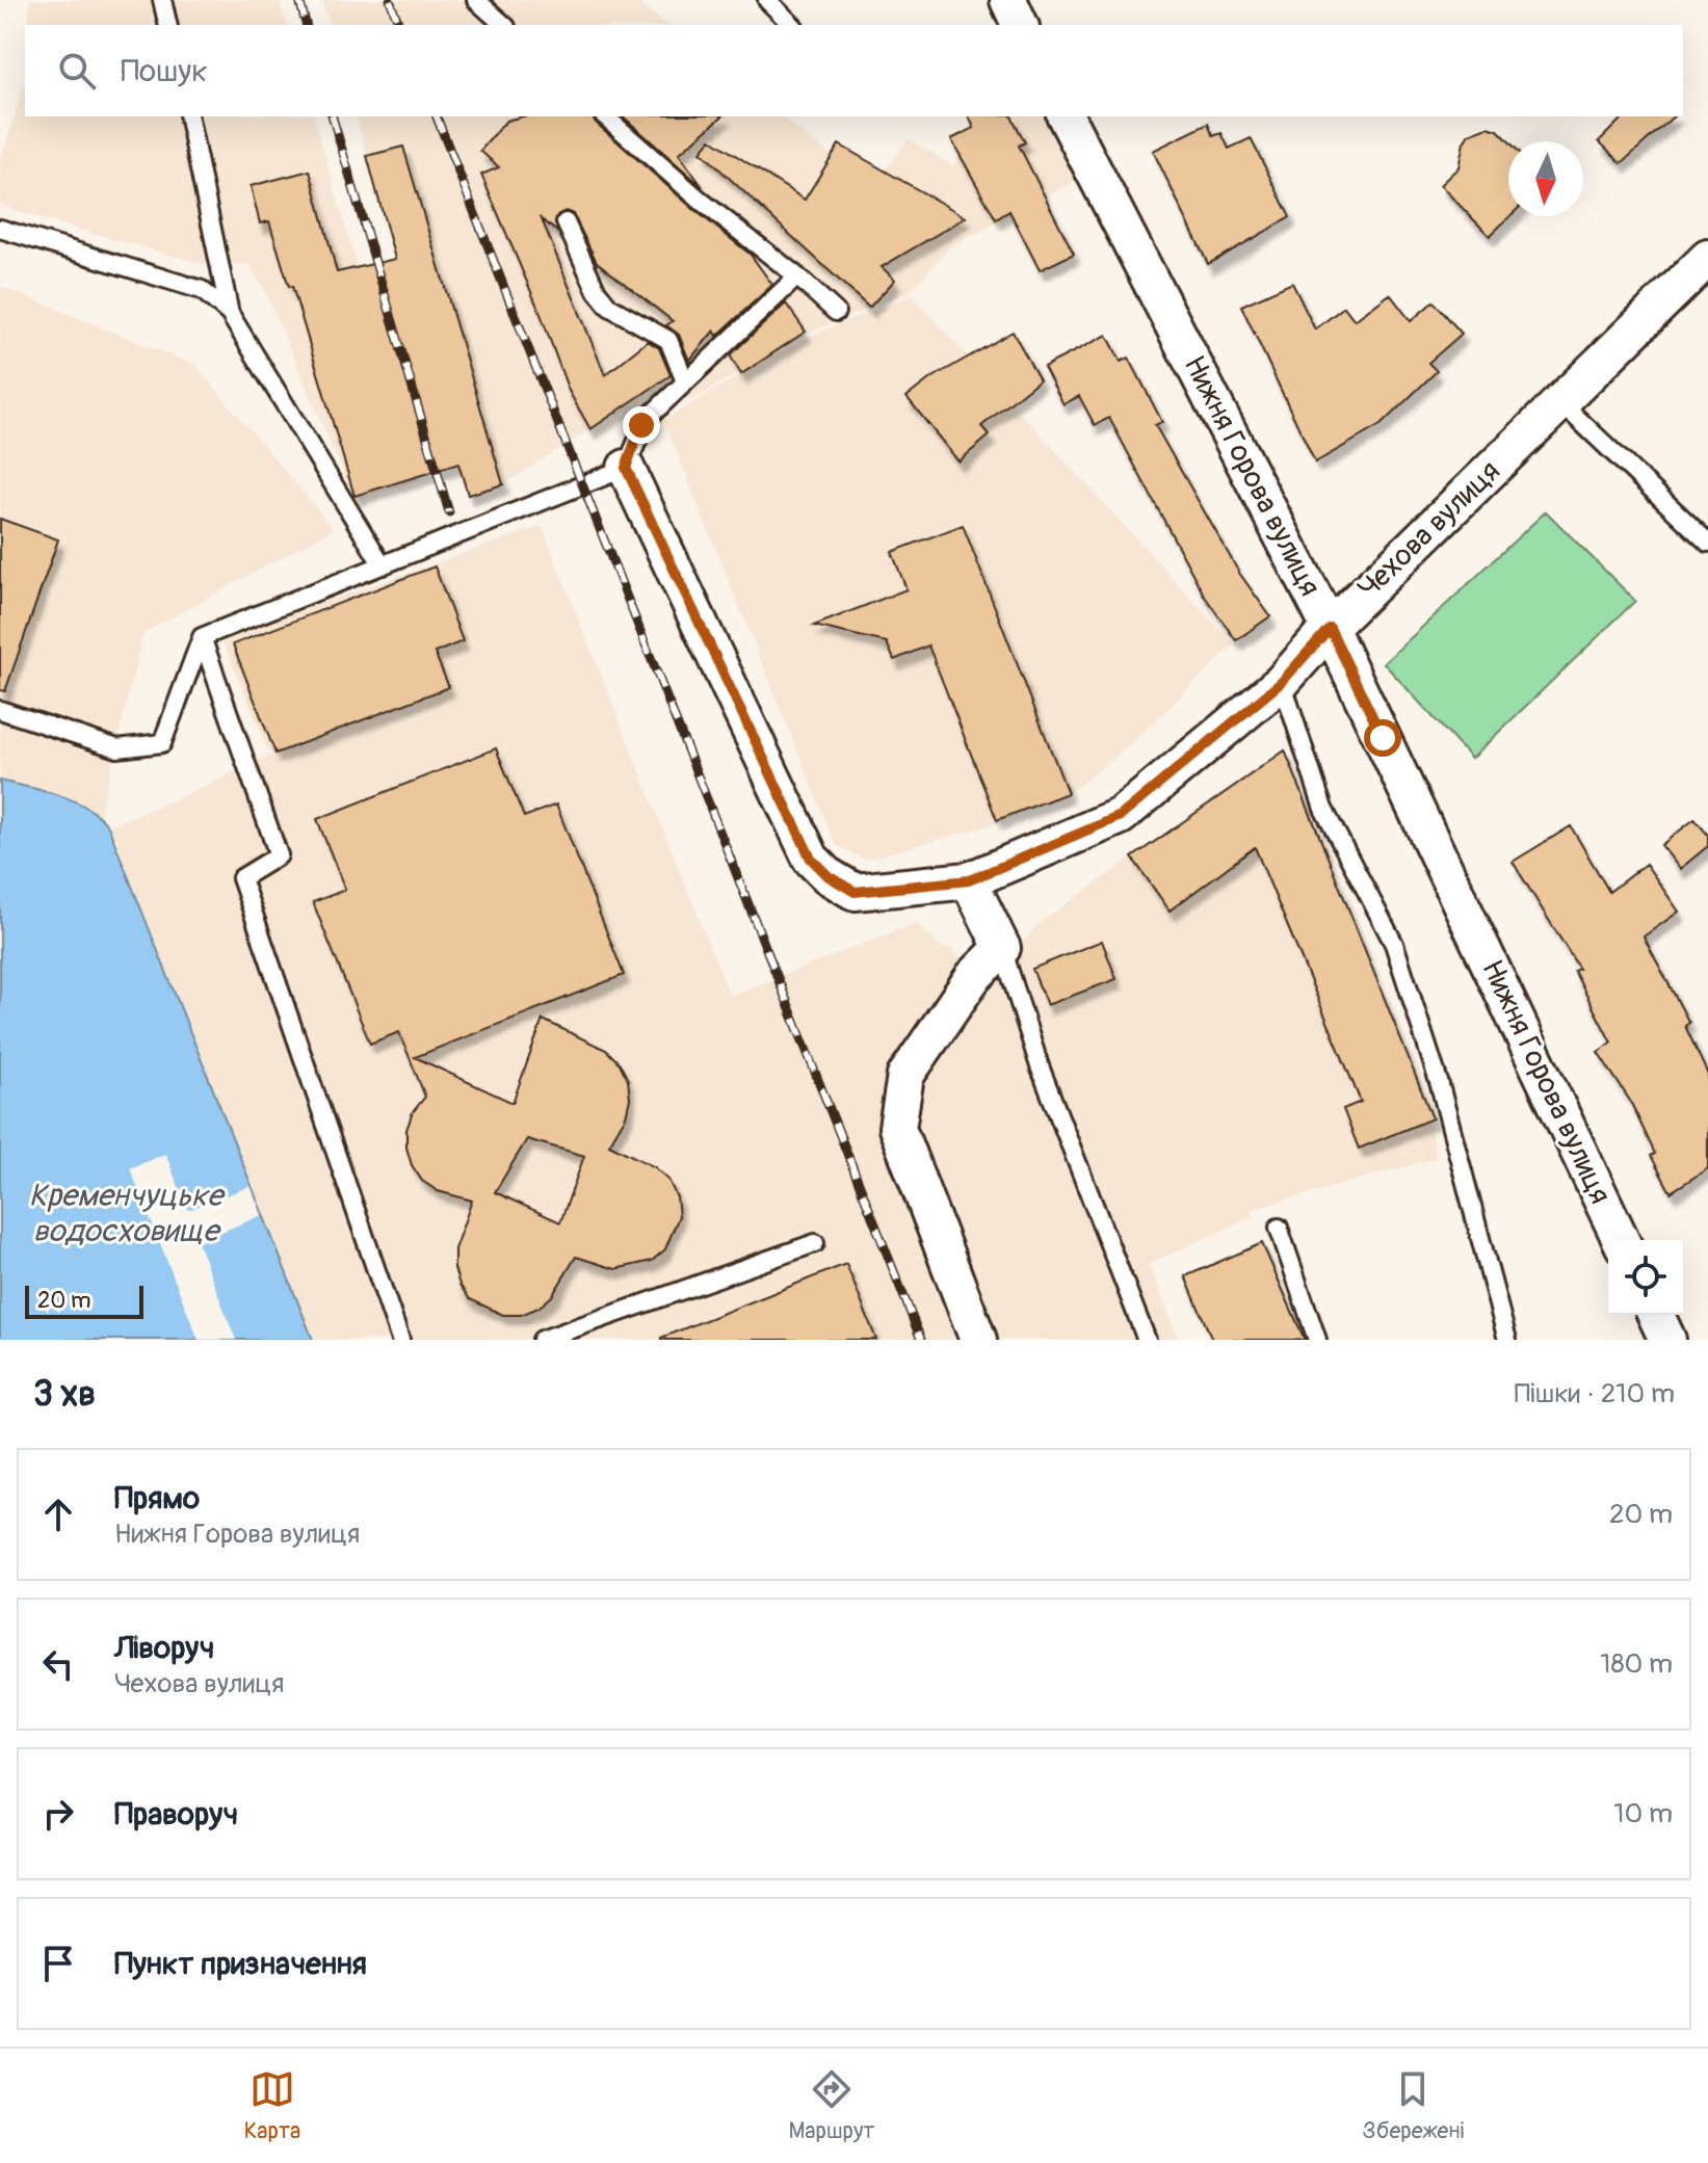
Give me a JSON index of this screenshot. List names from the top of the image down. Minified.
{"streets":{"street":["Нижня Горова вулиця","Чехова вулиця"]},"crossings":[["Нижня Горова вулиця","Чехова вулиця"]],"water":["Кременчуцьке водосховище"],"scale_bar":"20 m","north":"bottom","page":{"search":"Пошук","scale":"20 m","heading":["3 хв","Пішки · 210 m"],"list":[["Прямо","Нижня Горова вулиця","20 m"],["Ліворуч","Чехова вулиця","180 m"],["Праворуч","10 m"],"Пункт призначення"],"nav":["Карта","Маршрут","Збережені"]}}
